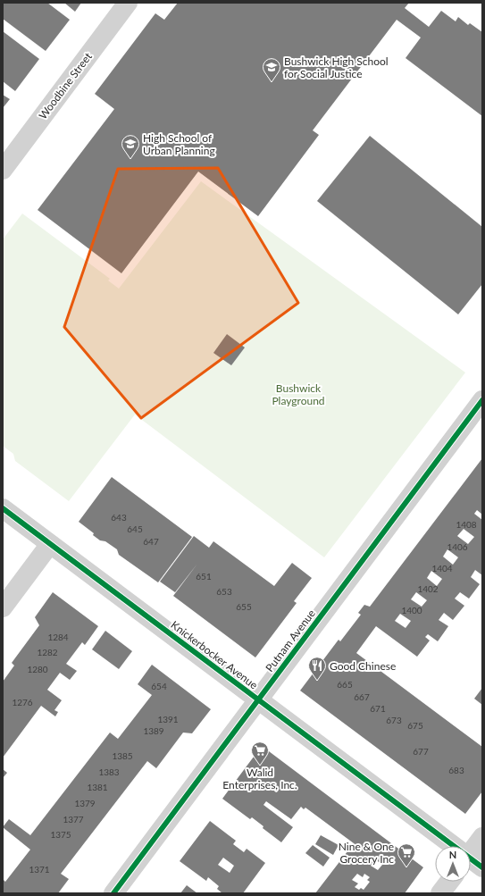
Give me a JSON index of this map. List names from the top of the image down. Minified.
{"streets":{"street":["Woodbine Street","Putnam Avenue","Knickerbocker Avenue"]},"crossings":[["Putnam Avenue","Knickerbocker Avenue"]],"parks":["Bushwick Playground"],"places":{"school or university":["Bushwick High School for Social Justice","High School of Urban Planning"],"restaurant":["Good Chinese"],"supermarket":["Walid Enterprises, Inc.","Nine & One Grocery Inc"]},"house_numbers":["643","1408","645","647","1406","1404","651","1402","653","655","1400","1284","1282","1280","665","654","667","1276","671","1391","673","675","1389","677","1385","683","1383","1381","1379","1377","1375","1371"],"north":"top"}
